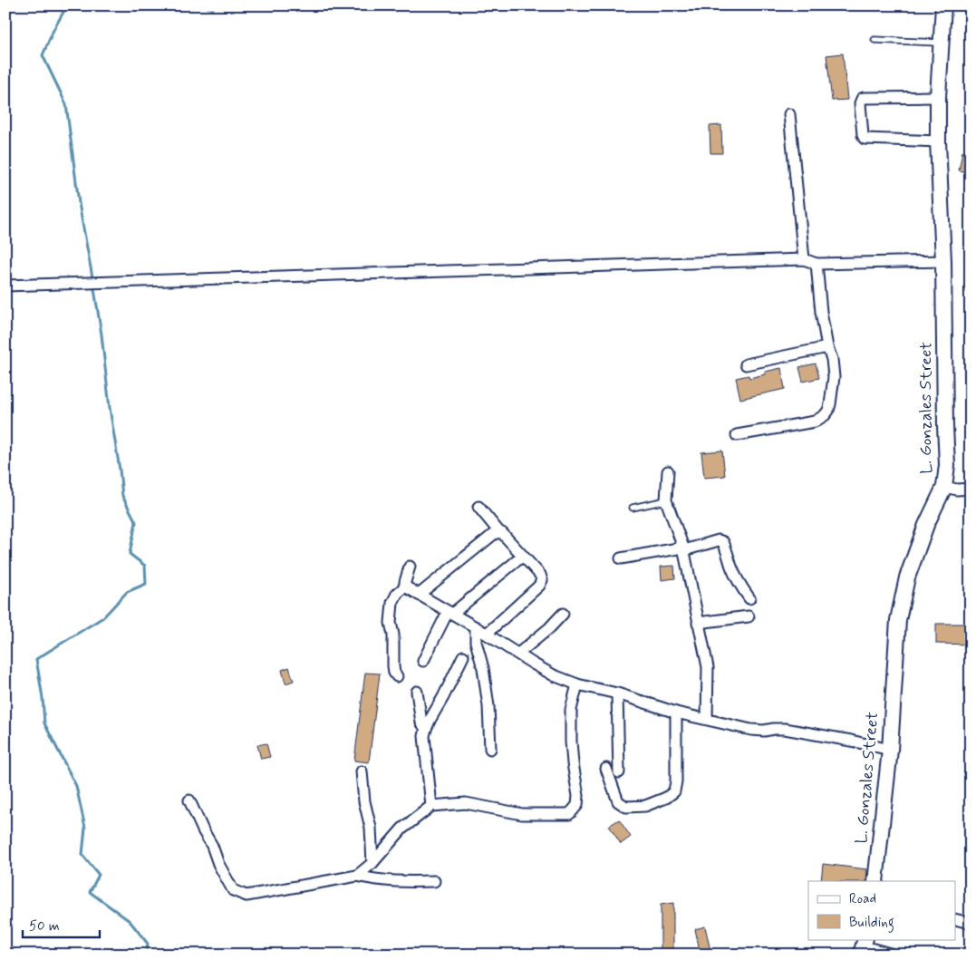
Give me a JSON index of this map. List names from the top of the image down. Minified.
{"streets":{"street":["L. Gonzales Street"]},"legend":["Road","Building"],"scale_bar":"50 m"}
